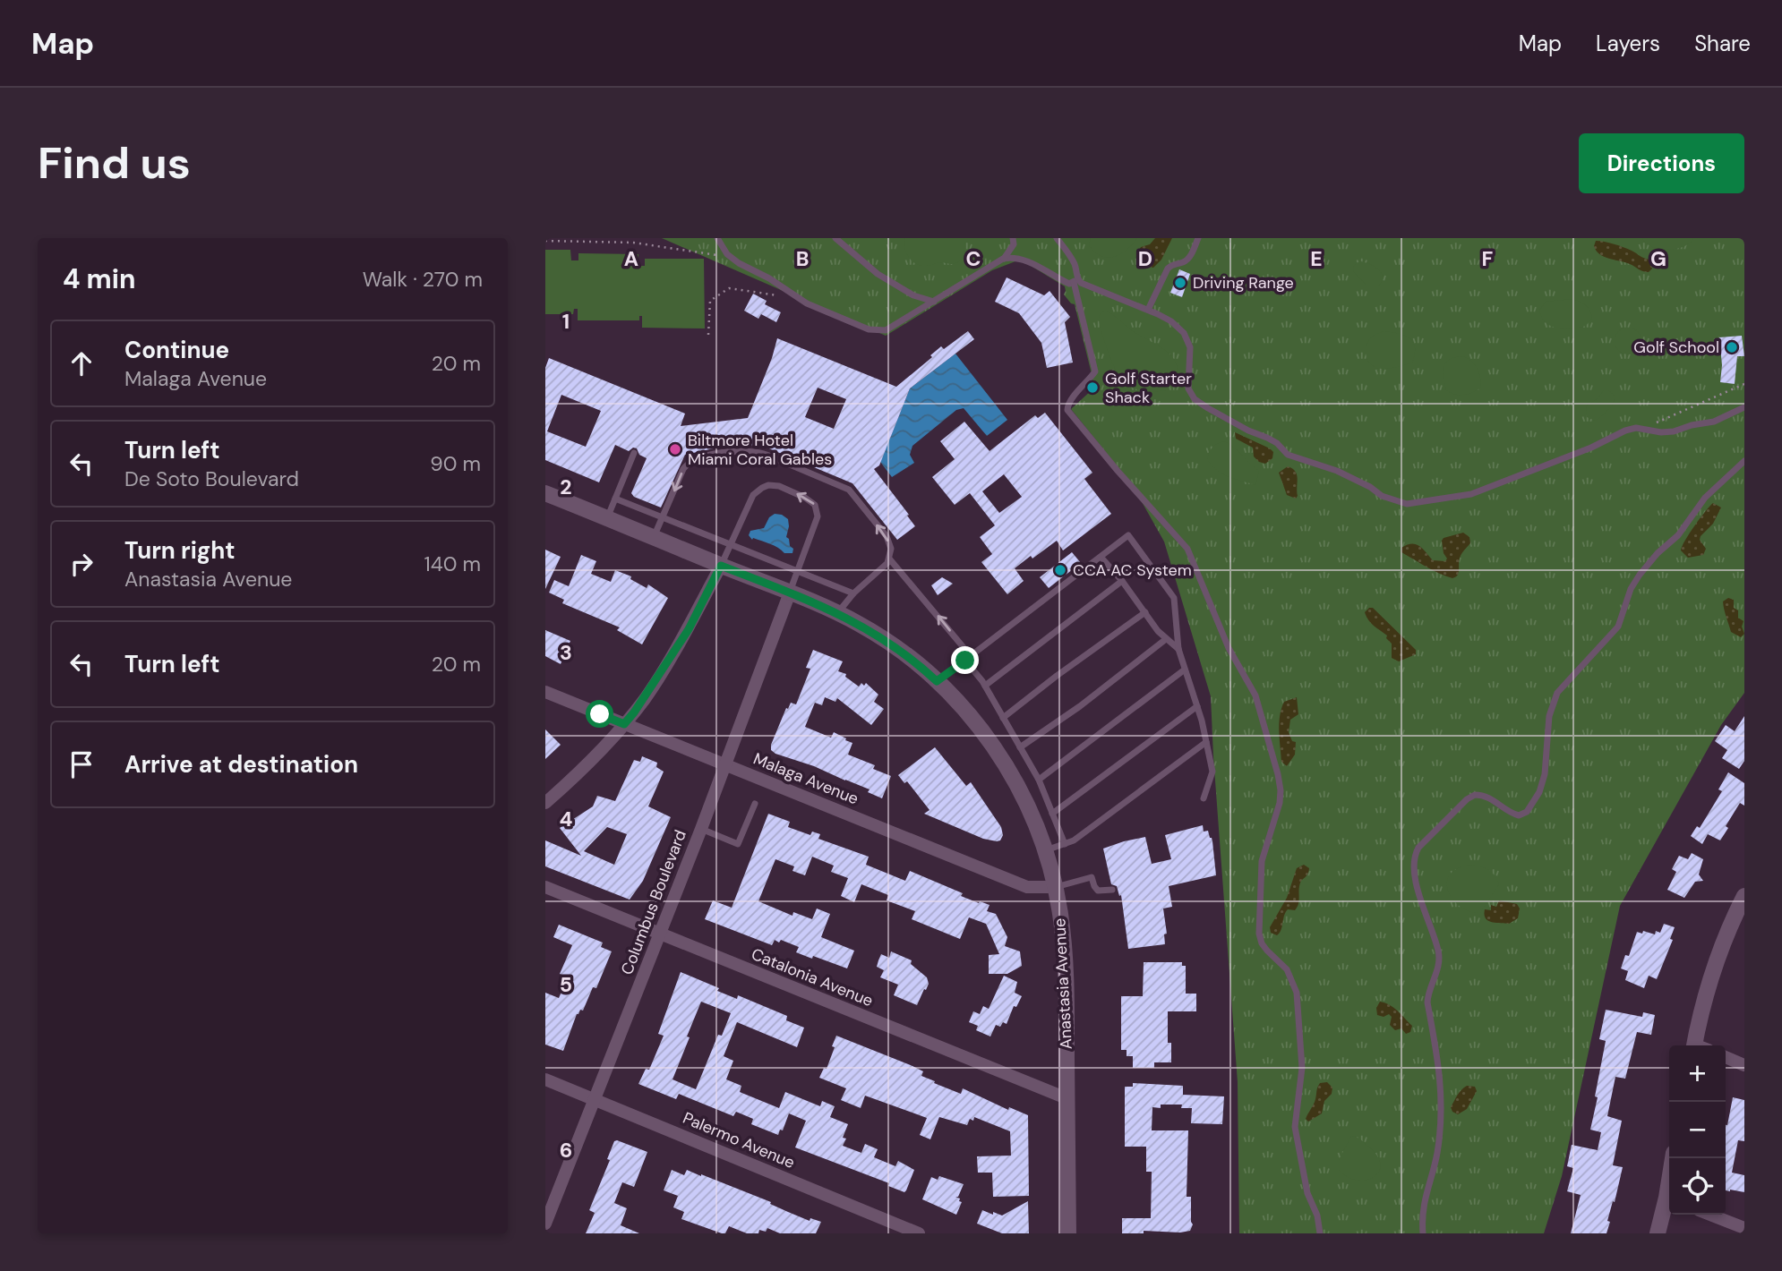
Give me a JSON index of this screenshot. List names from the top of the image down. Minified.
{"streets":{"street":["Malaga Avenue","Columbus Boulevard","Catalonia Avenue","Anastasia Avenue","Palermo Avenue"]},"crossings":[["Malaga Avenue","Columbus Boulevard"],["Malaga Avenue","Anastasia Avenue"],["Columbus Boulevard","Catalonia Avenue"],["Columbus Boulevard","Anastasia Avenue"],["Columbus Boulevard","Palermo Avenue"],["Catalonia Avenue","Anastasia Avenue"]],"places":["Driving Range","Golf School","Golf Starter Shack","Biltmore Hotel Miami Coral Gables","CCA AC System"],"page":{"header":"Map","nav":["Map","Layers","Share"],"buttons":"Directions","title":"Find us","heading":["4 min","Walk · 270 m"],"list":[["Continue","Malaga Avenue","20 m"],["Turn left","De Soto Boulevard","90 m"],["Turn right","Anastasia Avenue","140 m"],["Turn left","20 m"],"Arrive at destination"],"map_buttons":["+","−"]},"grid":{"columns":["A","B","C","D","E","F","G"],"rows":["1","2","3","4","5","6"]}}
